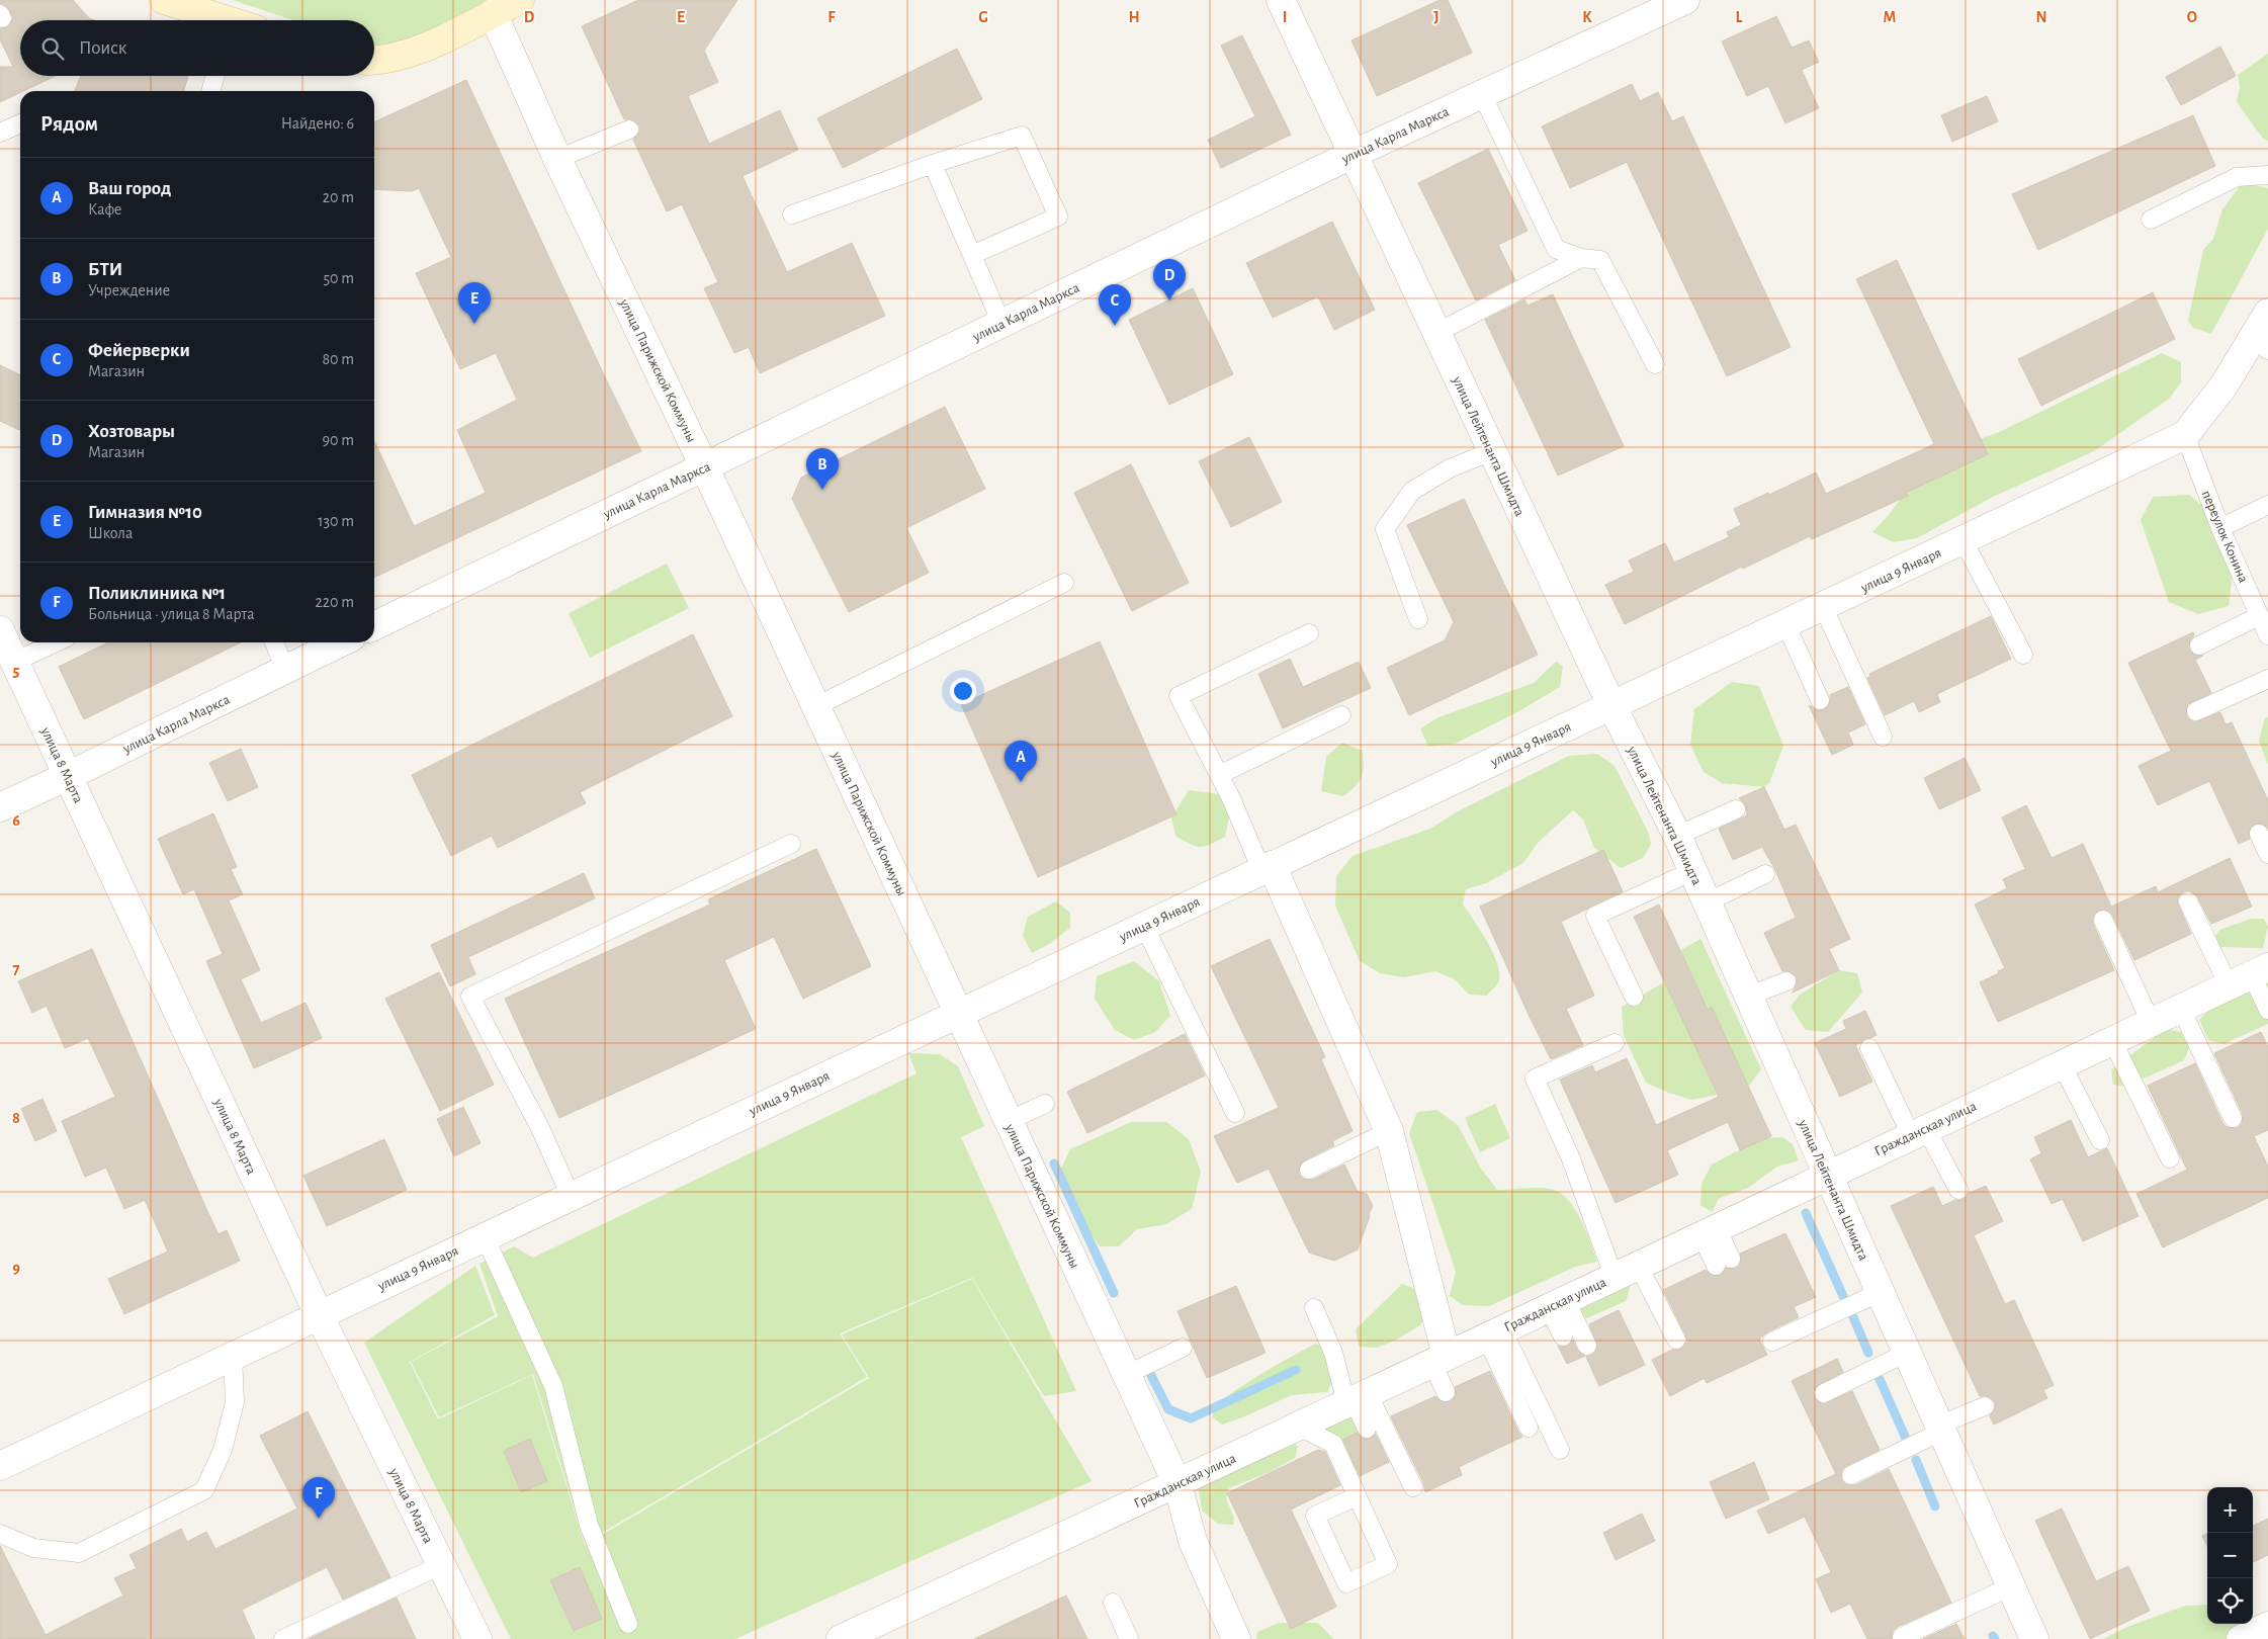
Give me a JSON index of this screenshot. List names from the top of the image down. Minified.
{"streets":{"street":["улица Карла Маркса","улица Парижской Коммуны","улица Лейтенанта Шмидта","улица 9 Января","улица 8 Марта","Гражданская улица"],"lane":["переулок Конина"]},"crossings":[["улица Карла Маркса","улица Парижской Коммуны"],["улица Карла Маркса","улица Лейтенанта Шмидта"],["улица Карла Маркса","улица 8 Марта"],["улица Парижской Коммуны","улица 9 Января"],["улица Парижской Коммуны","Гражданская улица"],["улица Лейтенанта Шмидта","улица 9 Января"],["улица Лейтенанта Шмидта","Гражданская улица"],["переулок Конина","улица 9 Января"],["улица 9 Января","улица 8 Марта"]],"page":{"search":"Поиск","heading":["Рядом","Найдено: 6"],"list":[{"mark":"A","name":"Ваш город","note":"Кафе","value":"20 m"},{"mark":"B","name":"БТИ","note":"Учреждение","value":"50 m"},{"mark":"C","name":"Фейерверки","note":"Магазин","value":"80 m"},{"mark":"D","name":"Хозтовары","note":"Магазин","value":"90 m"},{"mark":"E","name":"Гимназия №10","note":"Школа","value":"130 m"},{"mark":"F","name":"Поликлиника №1","note":"Больница · улица 8 Марта","value":"220 m"}],"pins":["D","E","C","B","A","F"],"map_buttons":["+","−"]},"grid":{"columns":["D","E","F","G","H","I","J","K","L","M","N","O"],"rows":["5","6","7","8","9"]}}
